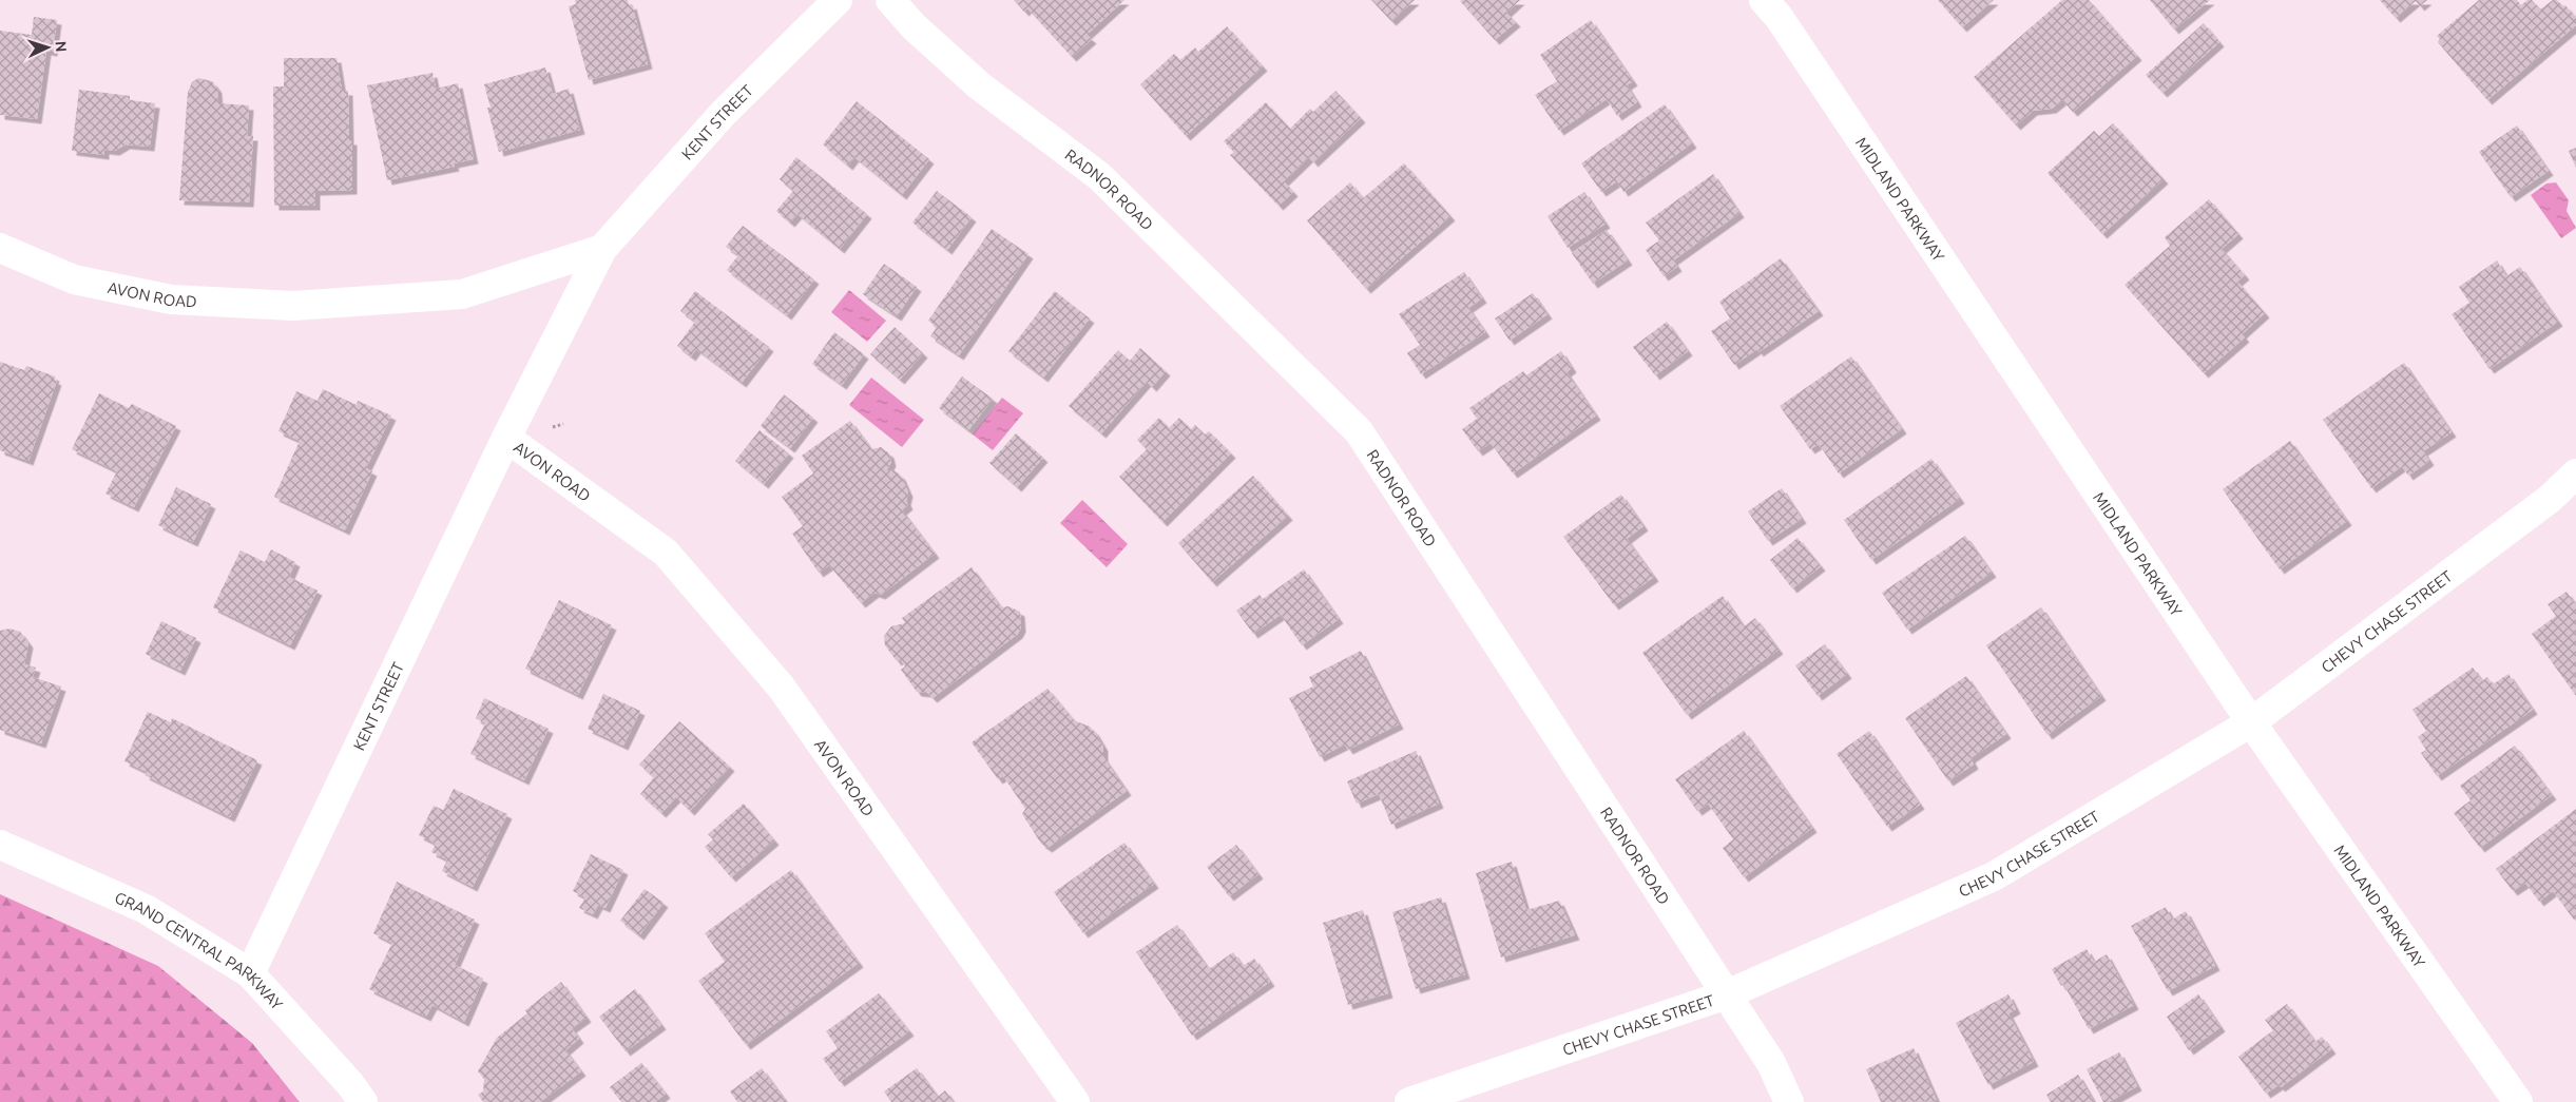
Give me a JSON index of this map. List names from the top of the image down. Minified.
{"streets":{"street":["KENT STREET","RADNOR ROAD","MIDLAND PARKWAY","AVON ROAD","CHEVY CHASE STREET","GRAND CENTRAL PARKWAY"]},"crossings":[["KENT STREET","AVON ROAD"],["KENT STREET","GRAND CENTRAL PARKWAY"],["RADNOR ROAD","CHEVY CHASE STREET"],["MIDLAND PARKWAY","CHEVY CHASE STREET"]],"north":"right"}
